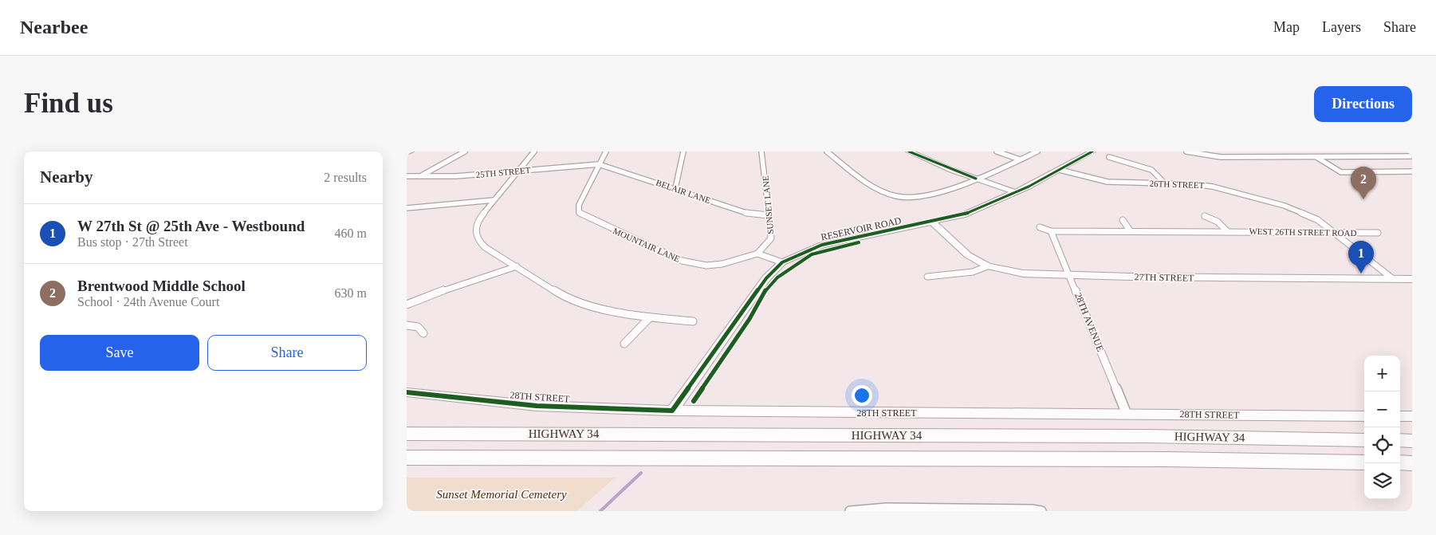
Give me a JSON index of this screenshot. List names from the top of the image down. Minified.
{"streets":{"highway":["HIGHWAY 34"],"street":["25TH STREET","26TH STREET","BELAIR LANE","SUNSET LANE","RESERVOIR ROAD","WEST 26TH STREET ROAD","MOUNTAIR LANE","27TH STREET","28TH AVENUE","28TH STREET"]},"crossings":[["25TH STREET","BELAIR LANE"],["25TH STREET","MOUNTAIR LANE"],["26TH STREET","RESERVOIR ROAD"],["26TH STREET","WEST 26TH STREET ROAD"],["26TH STREET","27TH STREET"],["BELAIR LANE","SUNSET LANE"],["BELAIR LANE","MOUNTAIR LANE"],["SUNSET LANE","MOUNTAIR LANE"],["RESERVOIR ROAD","27TH STREET"],["RESERVOIR ROAD","28TH STREET"],["WEST 26TH STREET ROAD","28TH AVENUE"],["27TH STREET","28TH AVENUE"],["28TH AVENUE","28TH STREET"]],"parks":["Sunset Memorial Cemetery"],"page":{"header":"Nearbee","nav":["Map","Layers","Share"],"buttons":["Directions",["Save","Share"]],"title":"Find us","heading":["Nearby","2 results"],"pins":["2","1"],"list":[{"mark":"1","name":"W 27th St @ 25th Ave - Westbound","note":"Bus stop · 27th Street","value":"460 m"},{"mark":"2","name":"Brentwood Middle School","note":"School · 24th Avenue Court","value":"630 m"}],"map_buttons":["+","−"]}}
